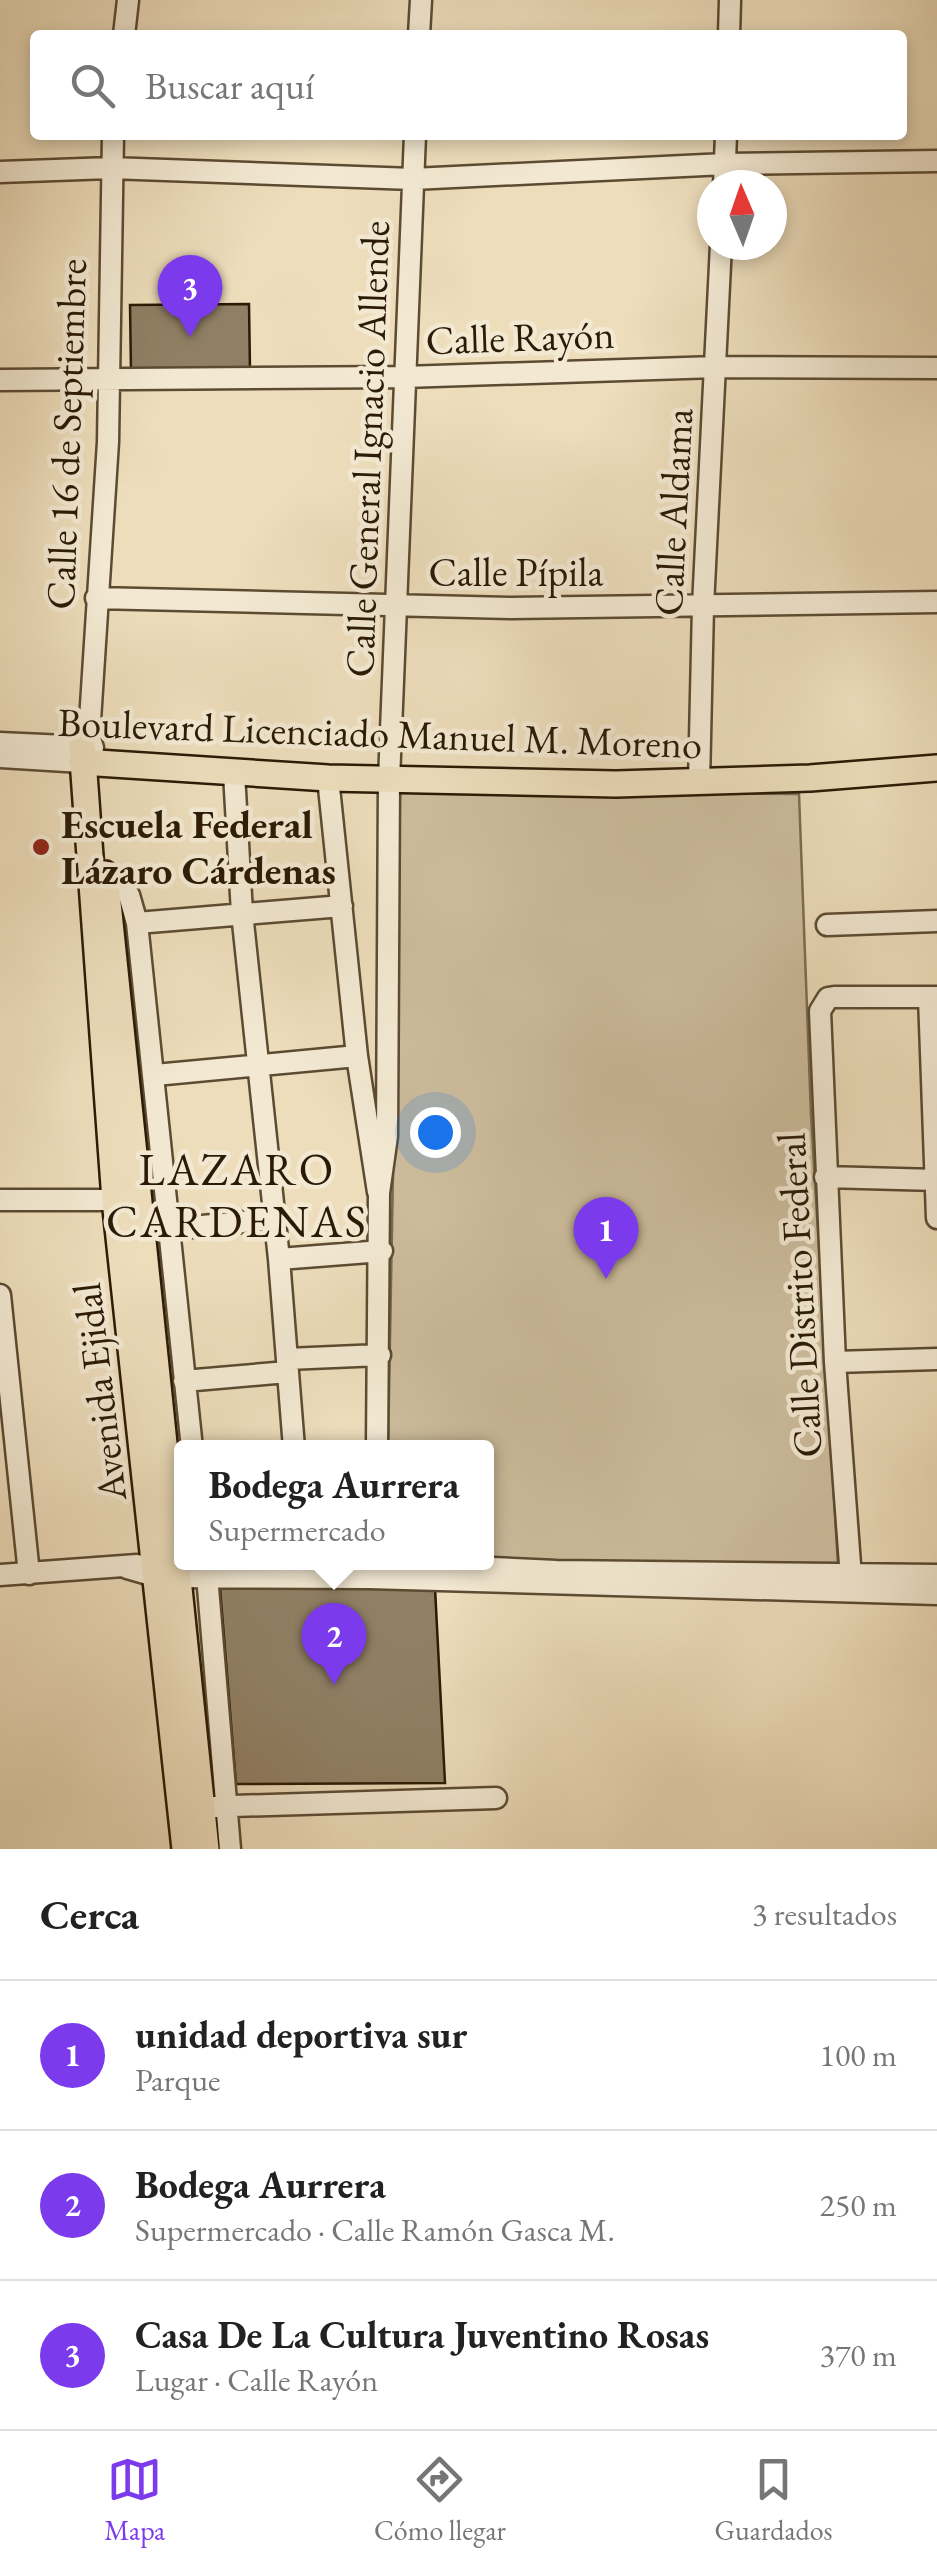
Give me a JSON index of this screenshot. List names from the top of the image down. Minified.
{"streets":{"main road":["Boulevard Licenciado Manuel M. Moreno","Avenida Ejidal"],"street":["Calle Rayón","Calle 16 de Septiembre","Calle General Ignacio Allende","Calle Aldama","Calle Pípila","Calle Distrito Federal"]},"crossings":[["Calle Rayón","Calle 16 de Septiembre"],["Calle Rayón","Calle General Ignacio Allende"],["Calle Rayón","Calle Aldama"],["Calle 16 de Septiembre","Calle Pípila"],["Calle 16 de Septiembre","Boulevard Licenciado Manuel M. Moreno"],["Calle 16 de Septiembre","Avenida Ejidal"],["Calle General Ignacio Allende","Calle Pípila"],["Calle General Ignacio Allende","Boulevard Licenciado Manuel M. Moreno"],["Calle Aldama","Calle Pípila"],["Calle Aldama","Boulevard Licenciado Manuel M. Moreno"],["Boulevard Licenciado Manuel M. Moreno","Avenida Ejidal"]],"districts":["LAZARO CARDENAS"],"places":["Escuela Federal Lázaro Cárdenas"],"north":"top","page":{"search":"Buscar aquí","pins":["3","1","2"],"popup":["Bodega Aurrera","Supermercado"],"heading":["Cerca","3 resultados"],"list":[{"mark":"1","name":"unidad deportiva sur","note":"Parque","value":"100 m"},{"mark":"2","name":"Bodega Aurrera","note":"Supermercado · Calle Ramón Gasca M.","value":"250 m"},{"mark":"3","name":"Casa De La Cultura Juventino Rosas","note":"Lugar · Calle Rayón","value":"370 m"}],"nav":["Mapa","Cómo llegar","Guardados"]}}
